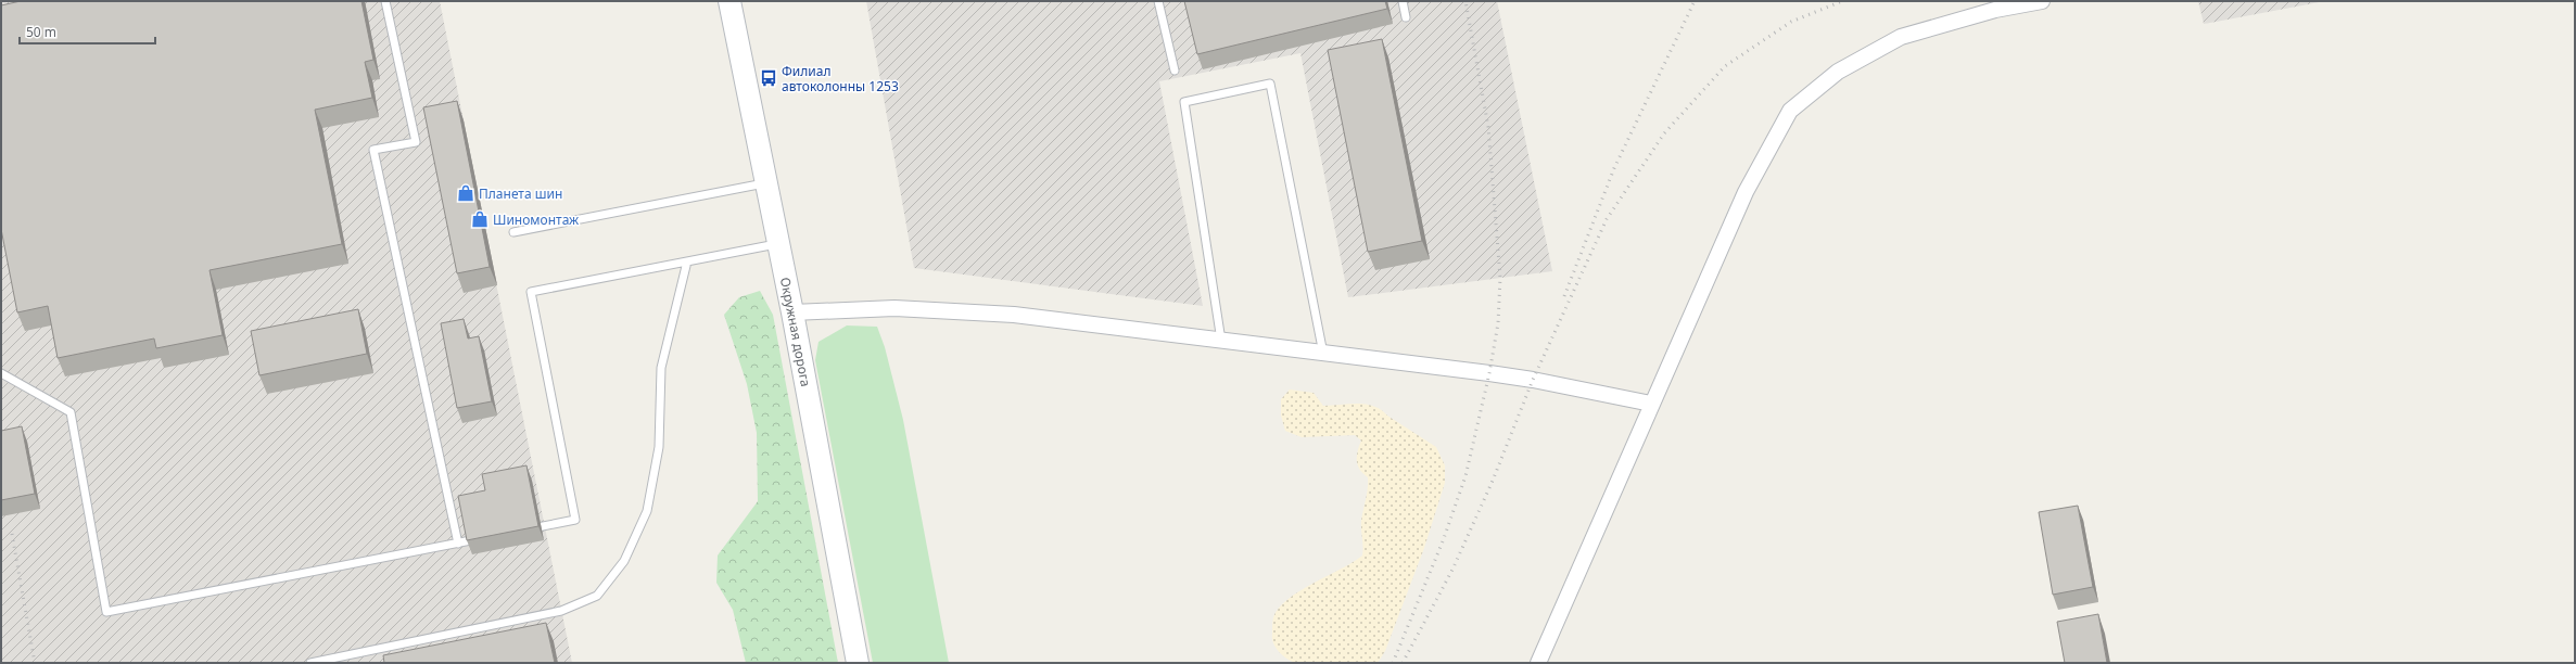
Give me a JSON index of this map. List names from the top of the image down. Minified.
{"streets":{"main road":["Окружная дорога"]},"places":{"bus stop":["Филиал автоколонны 1253"],"shop":["Планета шин","Шиномонтаж"]},"scale_bar":"50 m"}
